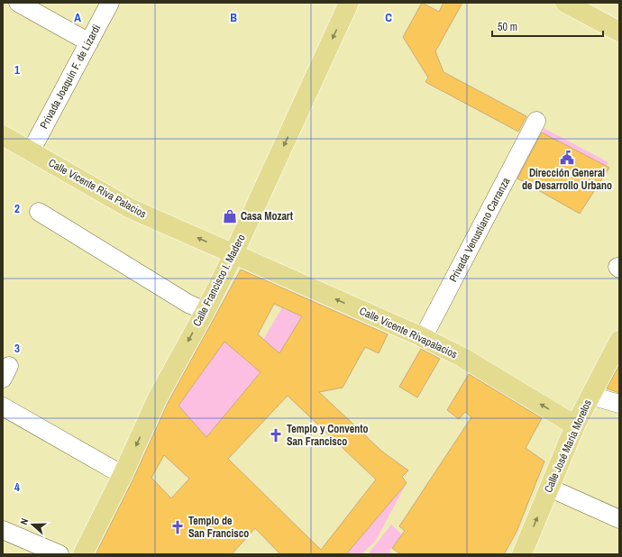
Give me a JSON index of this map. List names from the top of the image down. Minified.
{"streets":{"main road":["Calle Vicente Riva Palacios","Calle Francisco I. Madero","Calle Vicente Rivapalacios","Calle José María Morelos"],"street":["Privada Joaquín F. de Lizardi","Privada Venustiano Carranza"]},"crossings":[["Privada Joaquín F. de Lizardi","Calle Vicente Riva Palacios"],["Calle Vicente Riva Palacios","Calle Francisco I. Madero"],["Calle Vicente Riva Palacios","Calle Vicente Rivapalacios"],["Privada Venustiano Carranza","Calle Vicente Rivapalacios"],["Calle Francisco I. Madero","Calle Vicente Rivapalacios"],["Calle Vicente Rivapalacios","Calle José María Morelos"]],"one_way":["Calle Vicente Riva Palacios","Calle Francisco I. Madero","Calle Vicente Rivapalacios"],"places":{"public building":["Dirección General de Desarrollo Urbano"],"shop":["Casa Mozart"],"church":["Templo y Convento San Francisco","Templo de San Francisco"]},"scale_bar":"50 m","north":"left","grid":{"columns":["A","B","C"],"rows":["1","2","3","4"]}}
